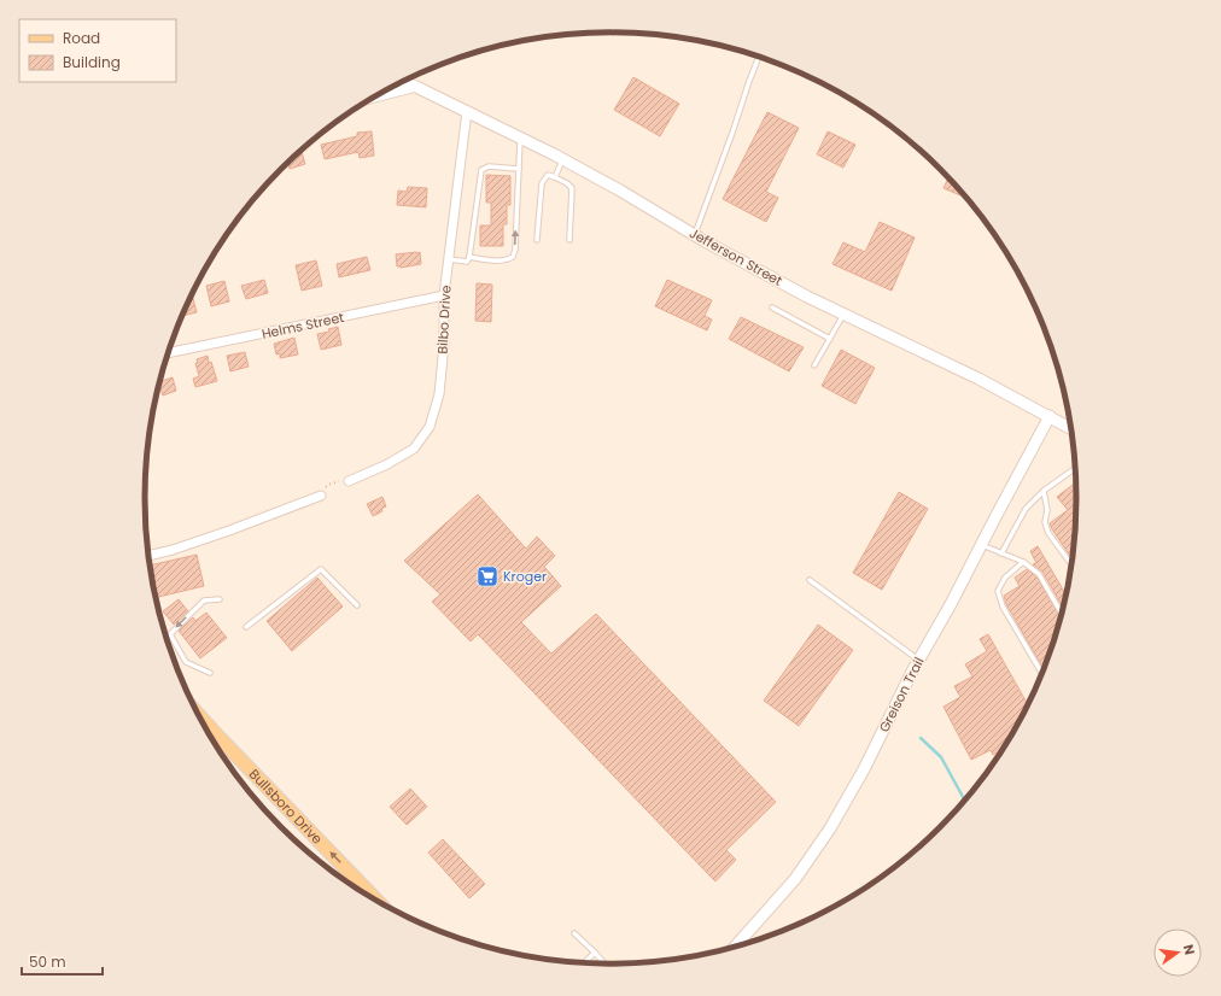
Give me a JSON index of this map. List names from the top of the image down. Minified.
{"streets":{"main road":["Bullsboro Drive"],"street":["Jefferson Street","Bilbo Drive","Helms Street","Greison Trail"]},"crossings":[["Jefferson Street","Bilbo Drive"],["Jefferson Street","Greison Trail"],["Bilbo Drive","Helms Street"]],"one_way":["Bullsboro Drive"],"places":{"supermarket":["Kroger"]},"legend":["Road","Building"],"scale_bar":"50 m","north":"right"}
